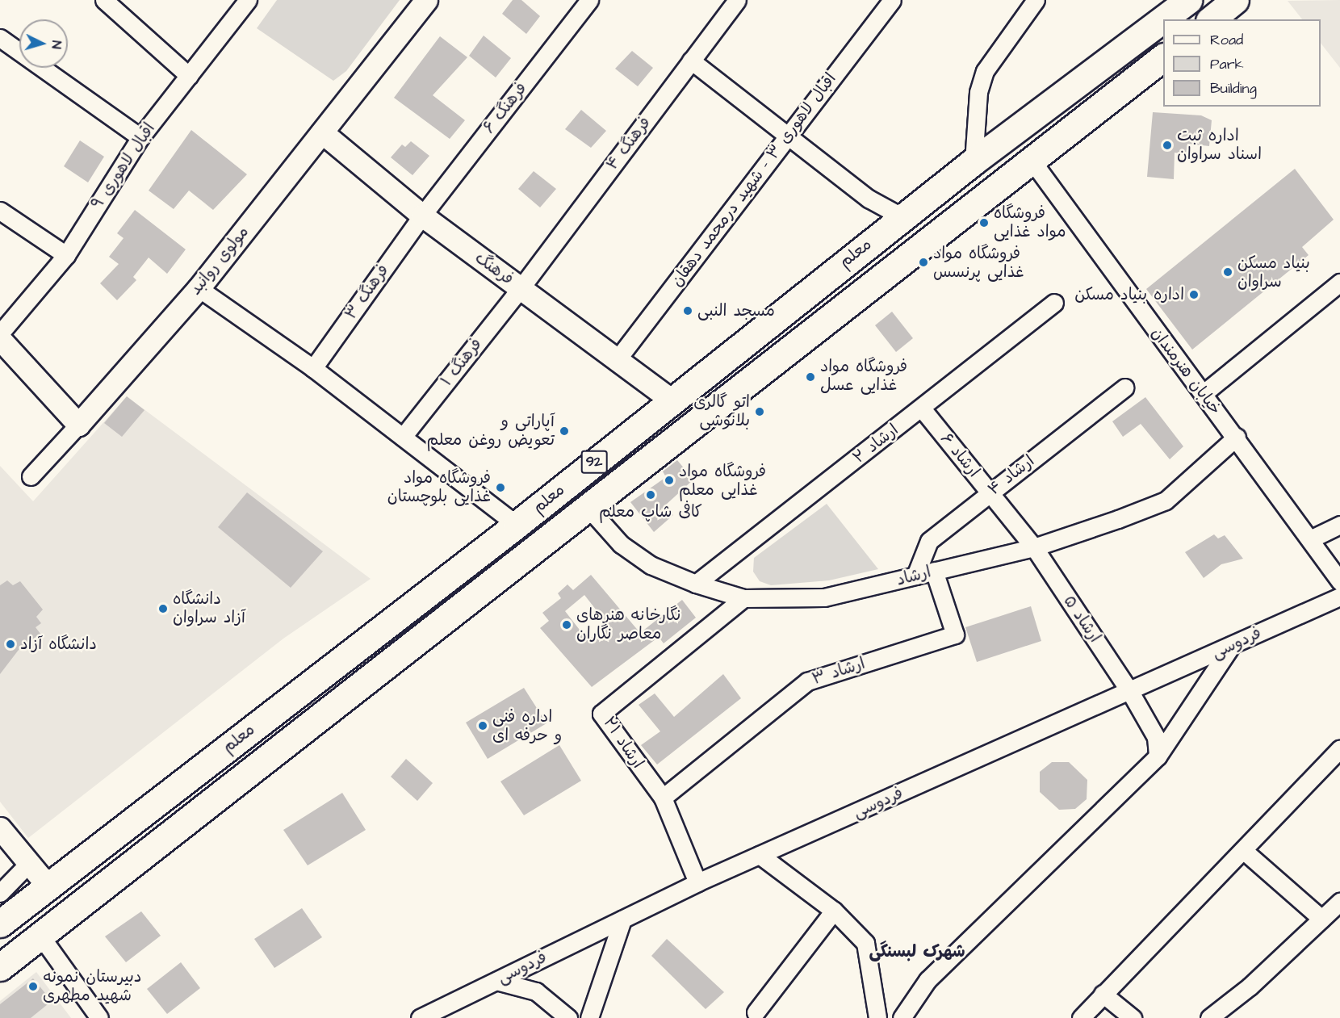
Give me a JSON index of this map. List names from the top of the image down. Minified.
{"streets":{"main road":["معلم","92"],"street":["فرهنگ ۶","فرهنگ ۴","اقبال لاهوری ۹","اقبال لاهوری ۳ - شهید درمحمد دهقان","مولوی روانبد","فرهنگ","فرهنگ ۳","فرهنگ ۱","خیابان هنرمندان","ارشاد ۲","ارشاد ۶","ارشاد ۴","ارشاد","ارشاد ۵","فردوسی","ارشاد ۳","ارشاد ۲۱"]},"crossings":[["فرهنگ ۶","فرهنگ"],["فرهنگ ۶","فرهنگ ۳"],["فرهنگ ۴","فرهنگ"],["فرهنگ ۴","فرهنگ ۱"],["اقبال لاهوری ۳ - شهید درمحمد دهقان","فرهنگ"],["معلم","فرهنگ"],["معلم","خیابان هنرمندان"],["معلم","ارشاد"],["مولوی روانبد","فرهنگ"],["فرهنگ","فرهنگ ۳"],["فرهنگ","فرهنگ ۱"],["خیابان هنرمندان","ارشاد"],["ارشاد ۲","ارشاد ۶"],["ارشاد ۲","ارشاد"],["ارشاد ۶","ارشاد ۴"],["ارشاد ۶","ارشاد"],["ارشاد ۶","ارشاد ۵"],["ارشاد ۴","ارشاد"],["ارشاد","ارشاد ۵"],["ارشاد","ارشاد ۳"],["ارشاد","ارشاد ۲۱"],["ارشاد ۵","فردوسی"],["فردوسی","ارشاد ۲۱"],["ارشاد ۳","ارشاد ۲۱"]],"districts":["شهرک لبسنگی"],"places":["اداره ثبت اسناد سراوان","فروشگاه مواد غذایی","فروشگاه مواد غذایی پرنسس","بنیاد مسکن سراوان","اداره بنیاد مسکن","مسجد النبی","فروشگاه مواد غذایی عسل","اتو گالری بلانوشی","آپاراتی و تعویض روغن معلم","فروشگاه مواد غذایی معلم","فروشگاه مواد غذایی بلوچستان","کافی شاپ معلم","دانشگاه آزاد سراوان","نگارخانه هنرهای معاصر نگاران","دانشگاه آزاد","اداره فنی و حرفه ای","دبیرستان نمونه شهید مطهری"],"legend":["Road","Park","Building"],"north":"right"}
